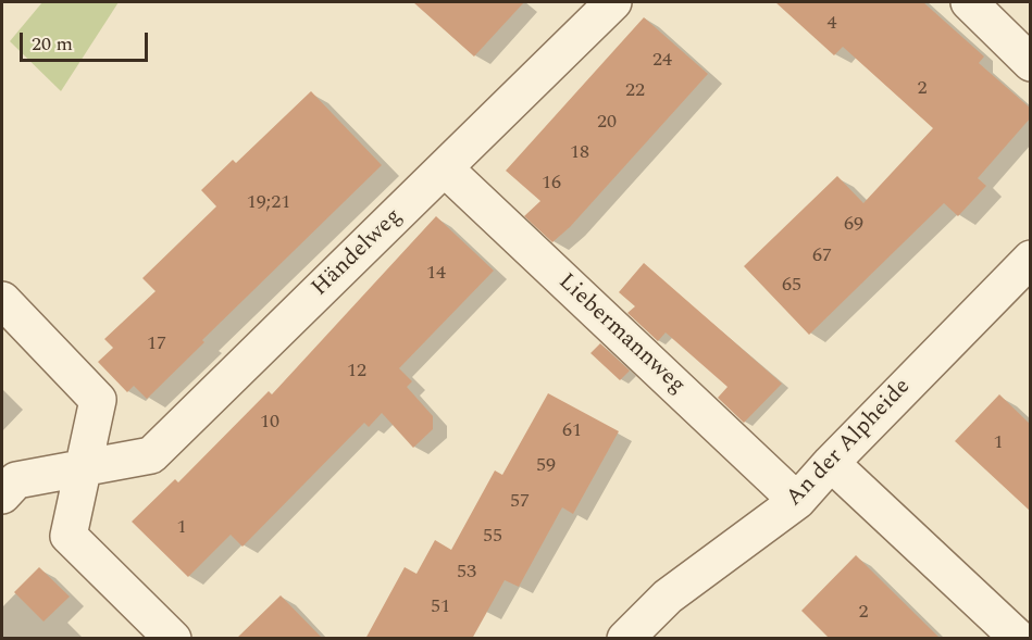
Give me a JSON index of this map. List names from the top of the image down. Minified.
{"streets":{"street":["Händelweg","Liebermannweg","An der Alpheide"]},"crossings":[["Händelweg","Liebermannweg"],["Liebermannweg","An der Alpheide"]],"house_numbers":["4","24","2","22","20","18","16","19;21","69","67","14","65","17","12","10","61","1","59","57","1","55","53","51","2"],"scale_bar":"20 m"}
